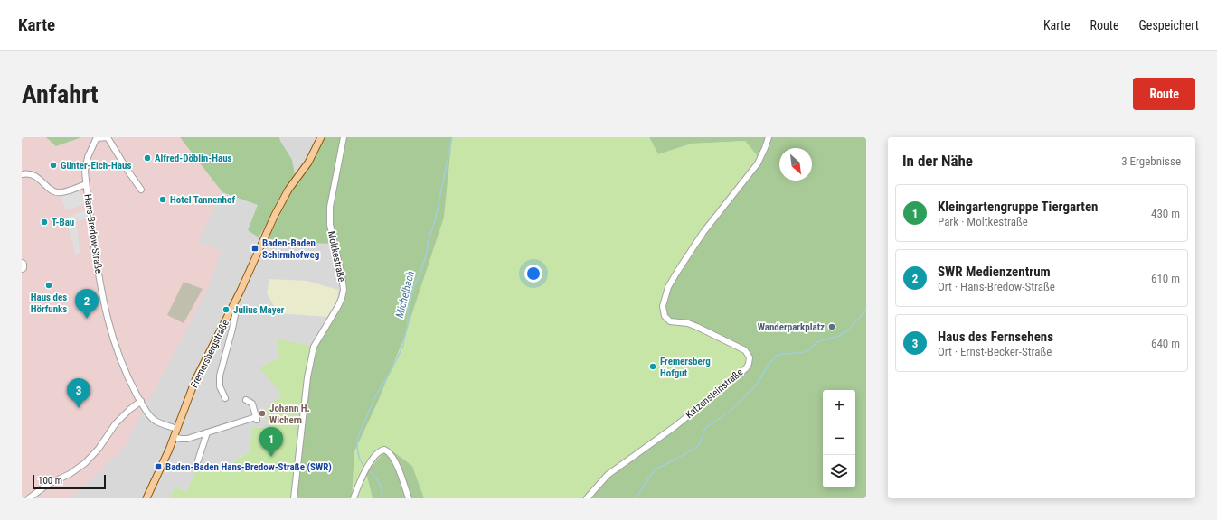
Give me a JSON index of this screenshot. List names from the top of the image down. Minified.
{"streets":{"main road":["Fremersbergstraße"],"street":["Hans-Bredow-Straße","Moltkestraße","Katzensteinstraße"]},"crossings":[["Hans-Bredow-Straße","Fremersbergstraße"]],"water":["Michelbach"],"places":{"other":["Alfred-Döblin-Haus","Günter-Eich-Haus","Hotel Tannenhof","T-Bau","Haus des Hörfunks","Julius Mayer","Wanderparkplatz","Fremersberg Hofgut","Johann H. Wichern"],"transit":["Baden-Baden Schirmhofweg","Baden-Baden Hans-Bredow-Straße (SWR)"]},"scale_bar":"100 m","north":"bottom right","page":{"header":"Karte","nav":["Karte","Route","Gespeichert"],"buttons":"Route","title":"Anfahrt","heading":["In der Nähe","3 Ergebnisse"],"list":[{"mark":"1","name":"Kleingartengruppe Tiergarten","note":"Park · Moltkestraße","value":"430 m"},{"mark":"2","name":"SWR Medienzentrum","note":"Ort · Hans-Bredow-Straße","value":"610 m"},{"mark":"3","name":"Haus des Fernsehens","note":"Ort · Ernst-Becker-Straße","value":"640 m"}],"pins":["2","3","1"],"map_buttons":["+","−"],"scale":"100 m"}}
